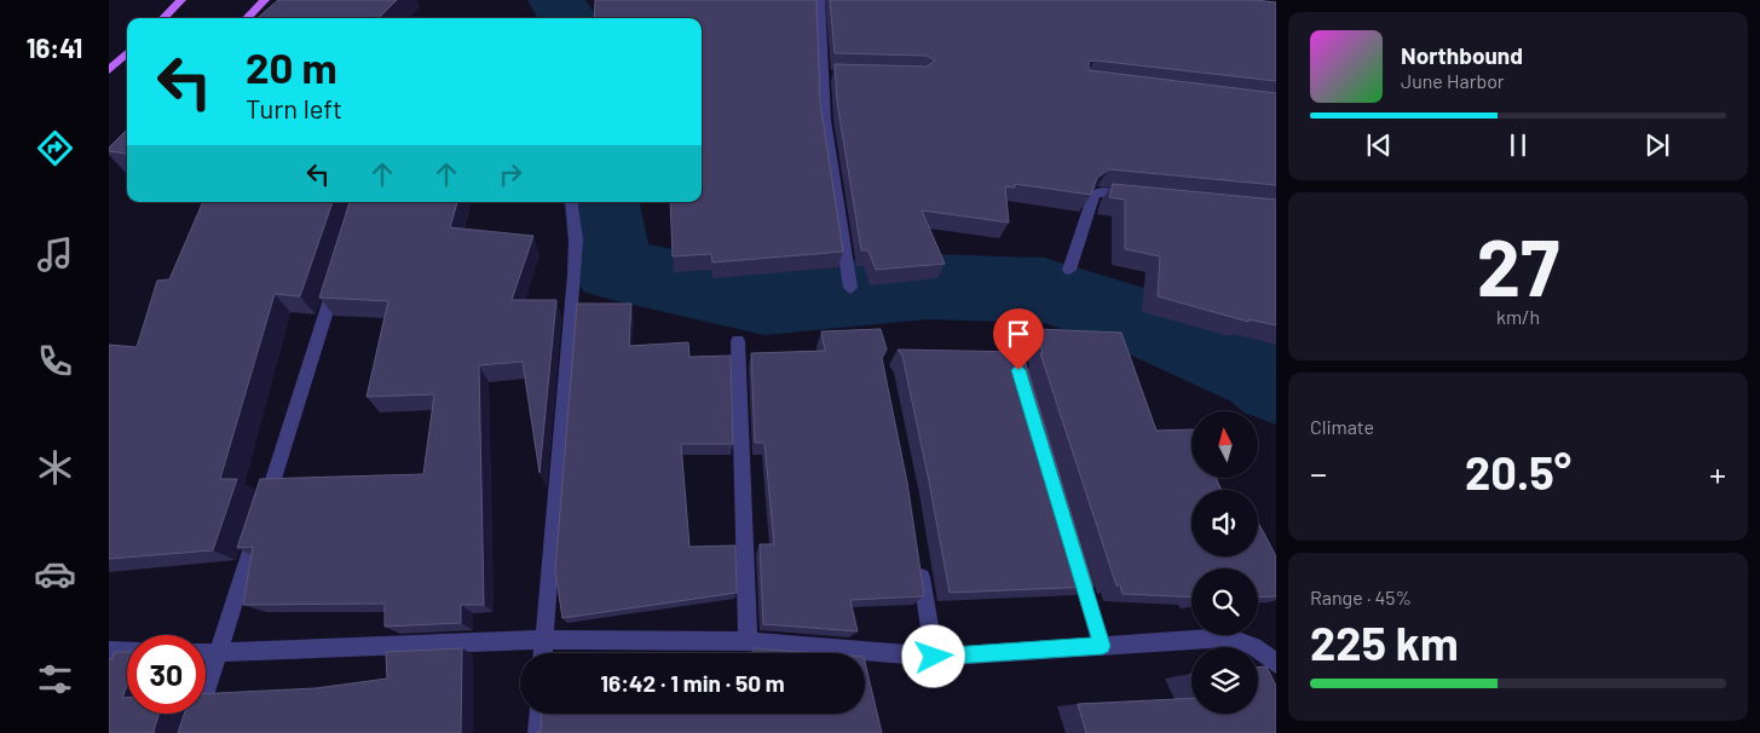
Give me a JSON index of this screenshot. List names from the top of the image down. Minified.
{"north":"top","page":{"tabs":"16:41","turn":["20 m","Turn left"],"song":["Northbound","June Harbor"],"tile":[["27","km/h"],"Climate",["Range · 45%","225 km"]],"heat":["−","20.5°","+"],"limit":"30","trip":"16:42 · 1 min · 50 m"}}
